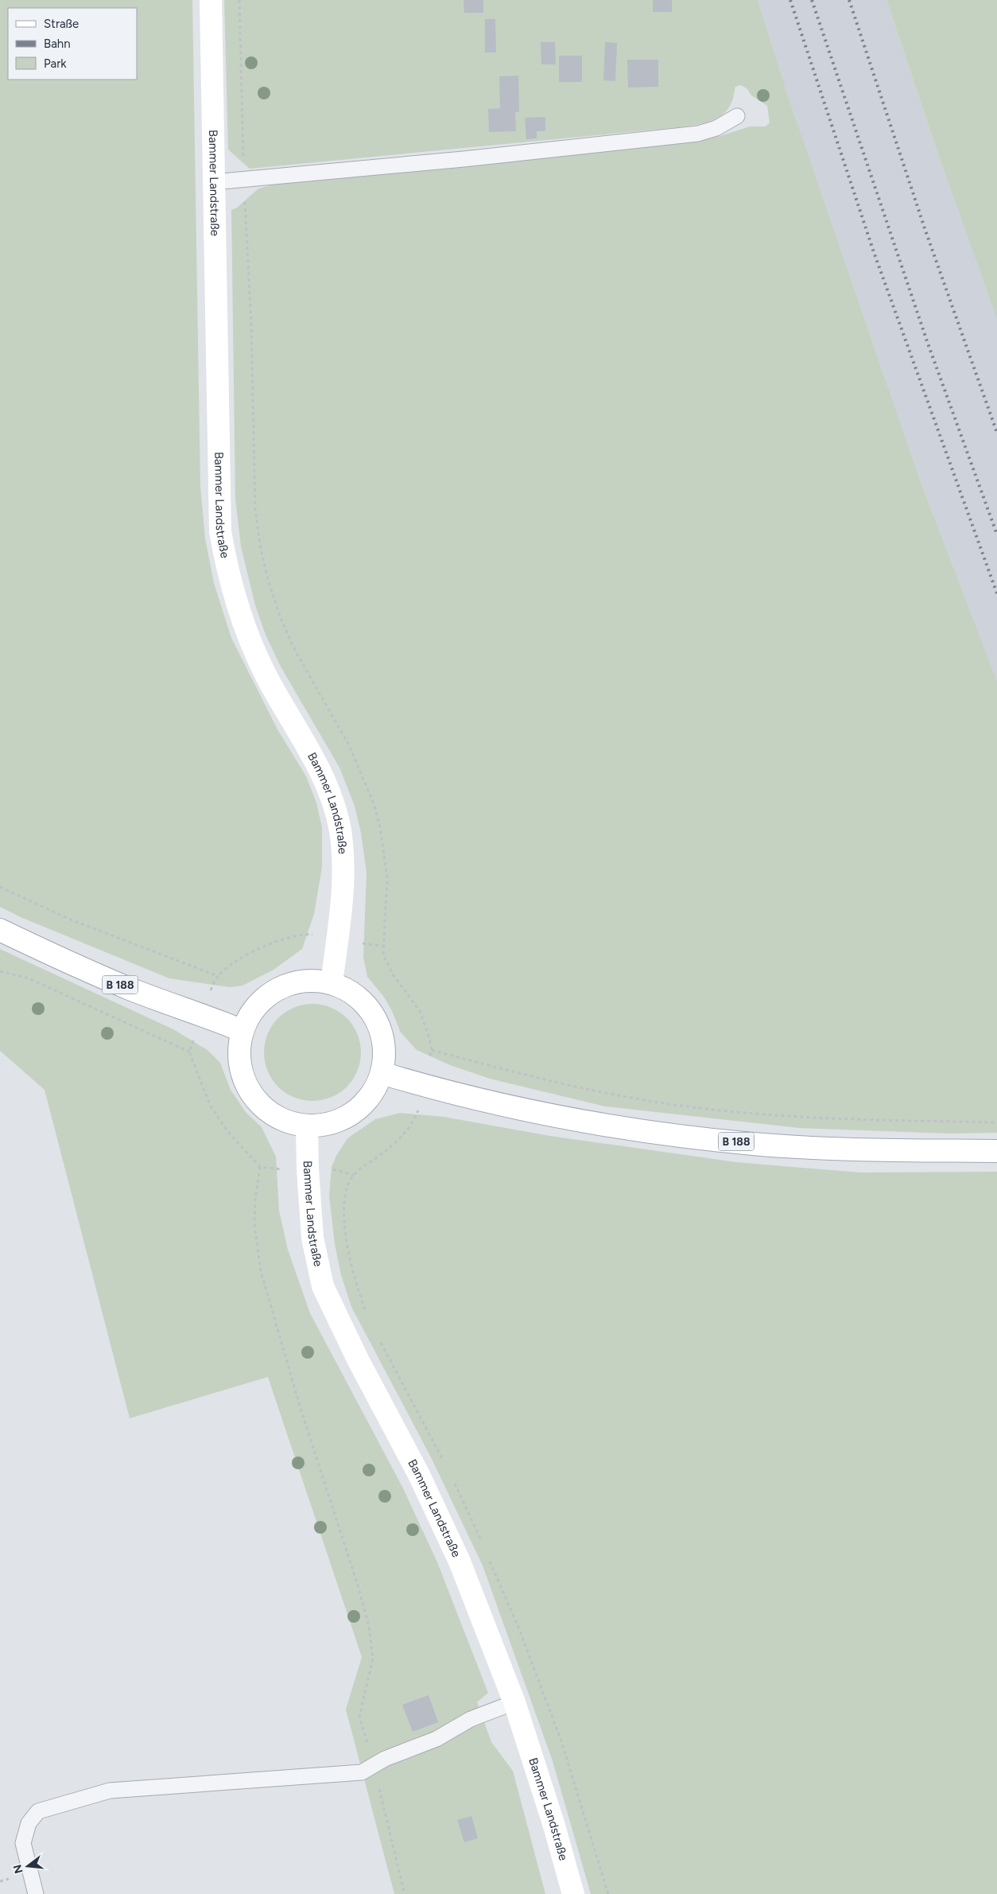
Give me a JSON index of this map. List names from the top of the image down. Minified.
{"streets":{"main road":["Bammer Landstraße","B 188"]},"legend":["Straße","Bahn","Park"],"north":"left"}
